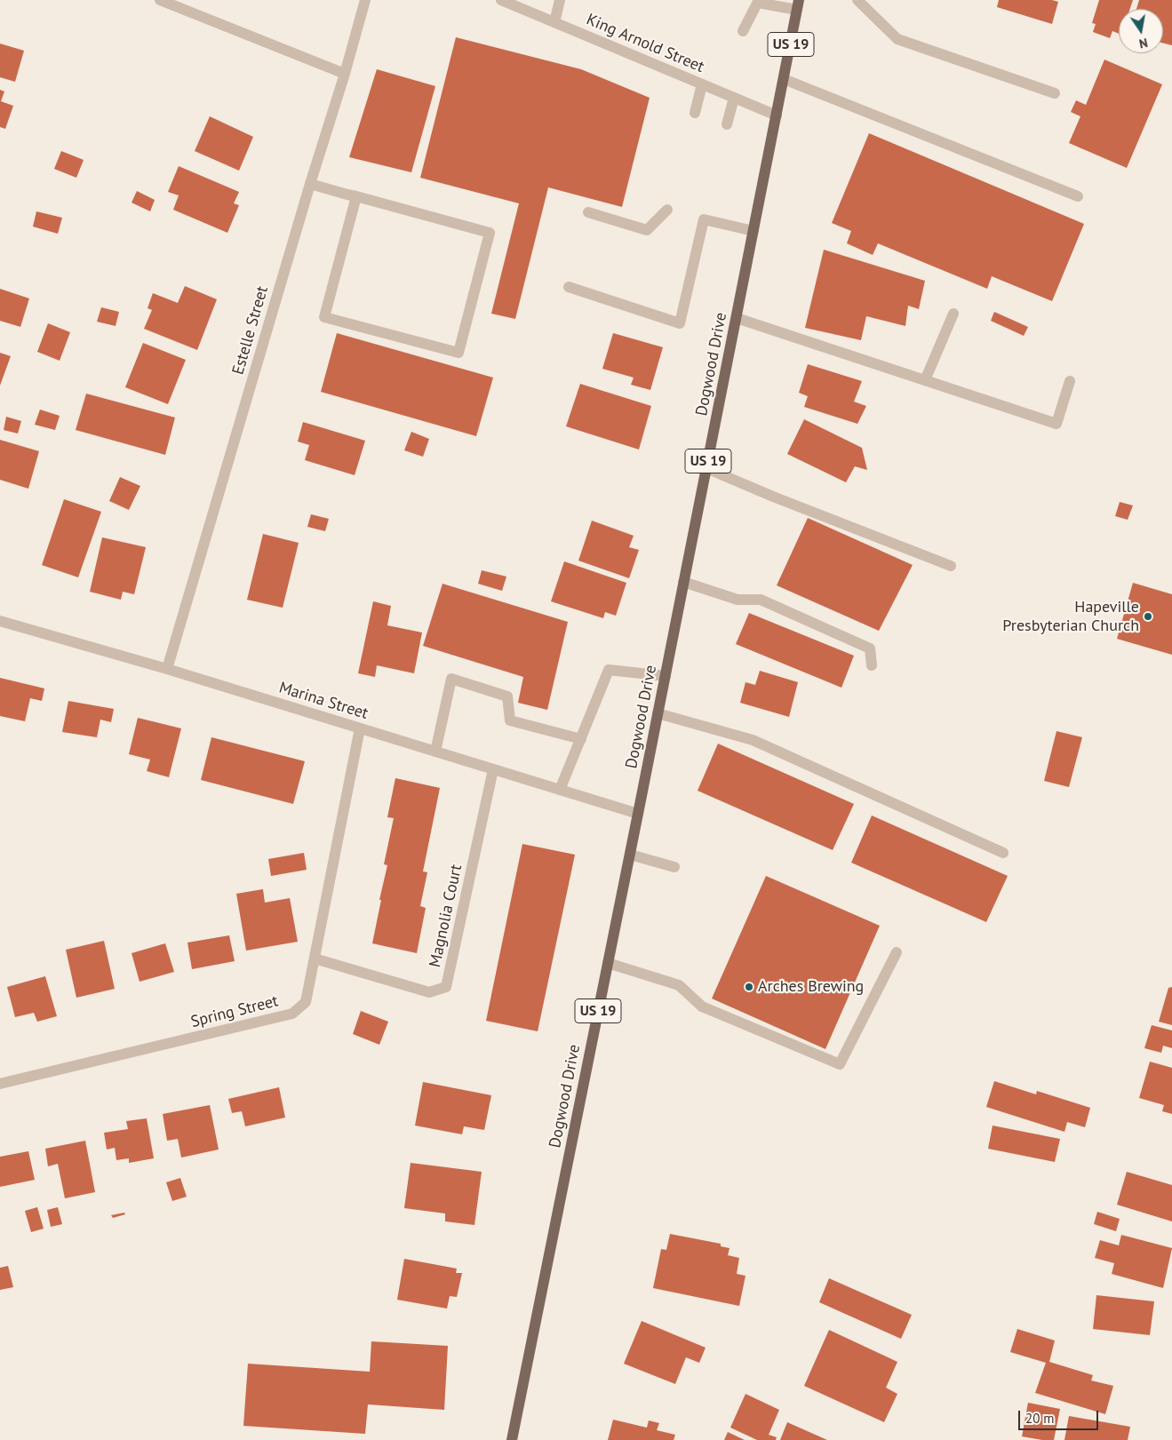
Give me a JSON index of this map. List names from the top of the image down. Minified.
{"streets":{"main road":["US 19","Dogwood Drive"],"street":["King Arnold Street","Estelle Street","Marina Street","Magnolia Court","Spring Street"]},"crossings":[["King Arnold Street","Dogwood Drive"],["Estelle Street","Marina Street"],["Dogwood Drive","Marina Street"],["Marina Street","Magnolia Court"],["Marina Street","Spring Street"],["Magnolia Court","Spring Street"]],"places":["Hapeville Presbyterian Church","Arches Brewing"],"scale_bar":"20 m","north":"bottom"}
